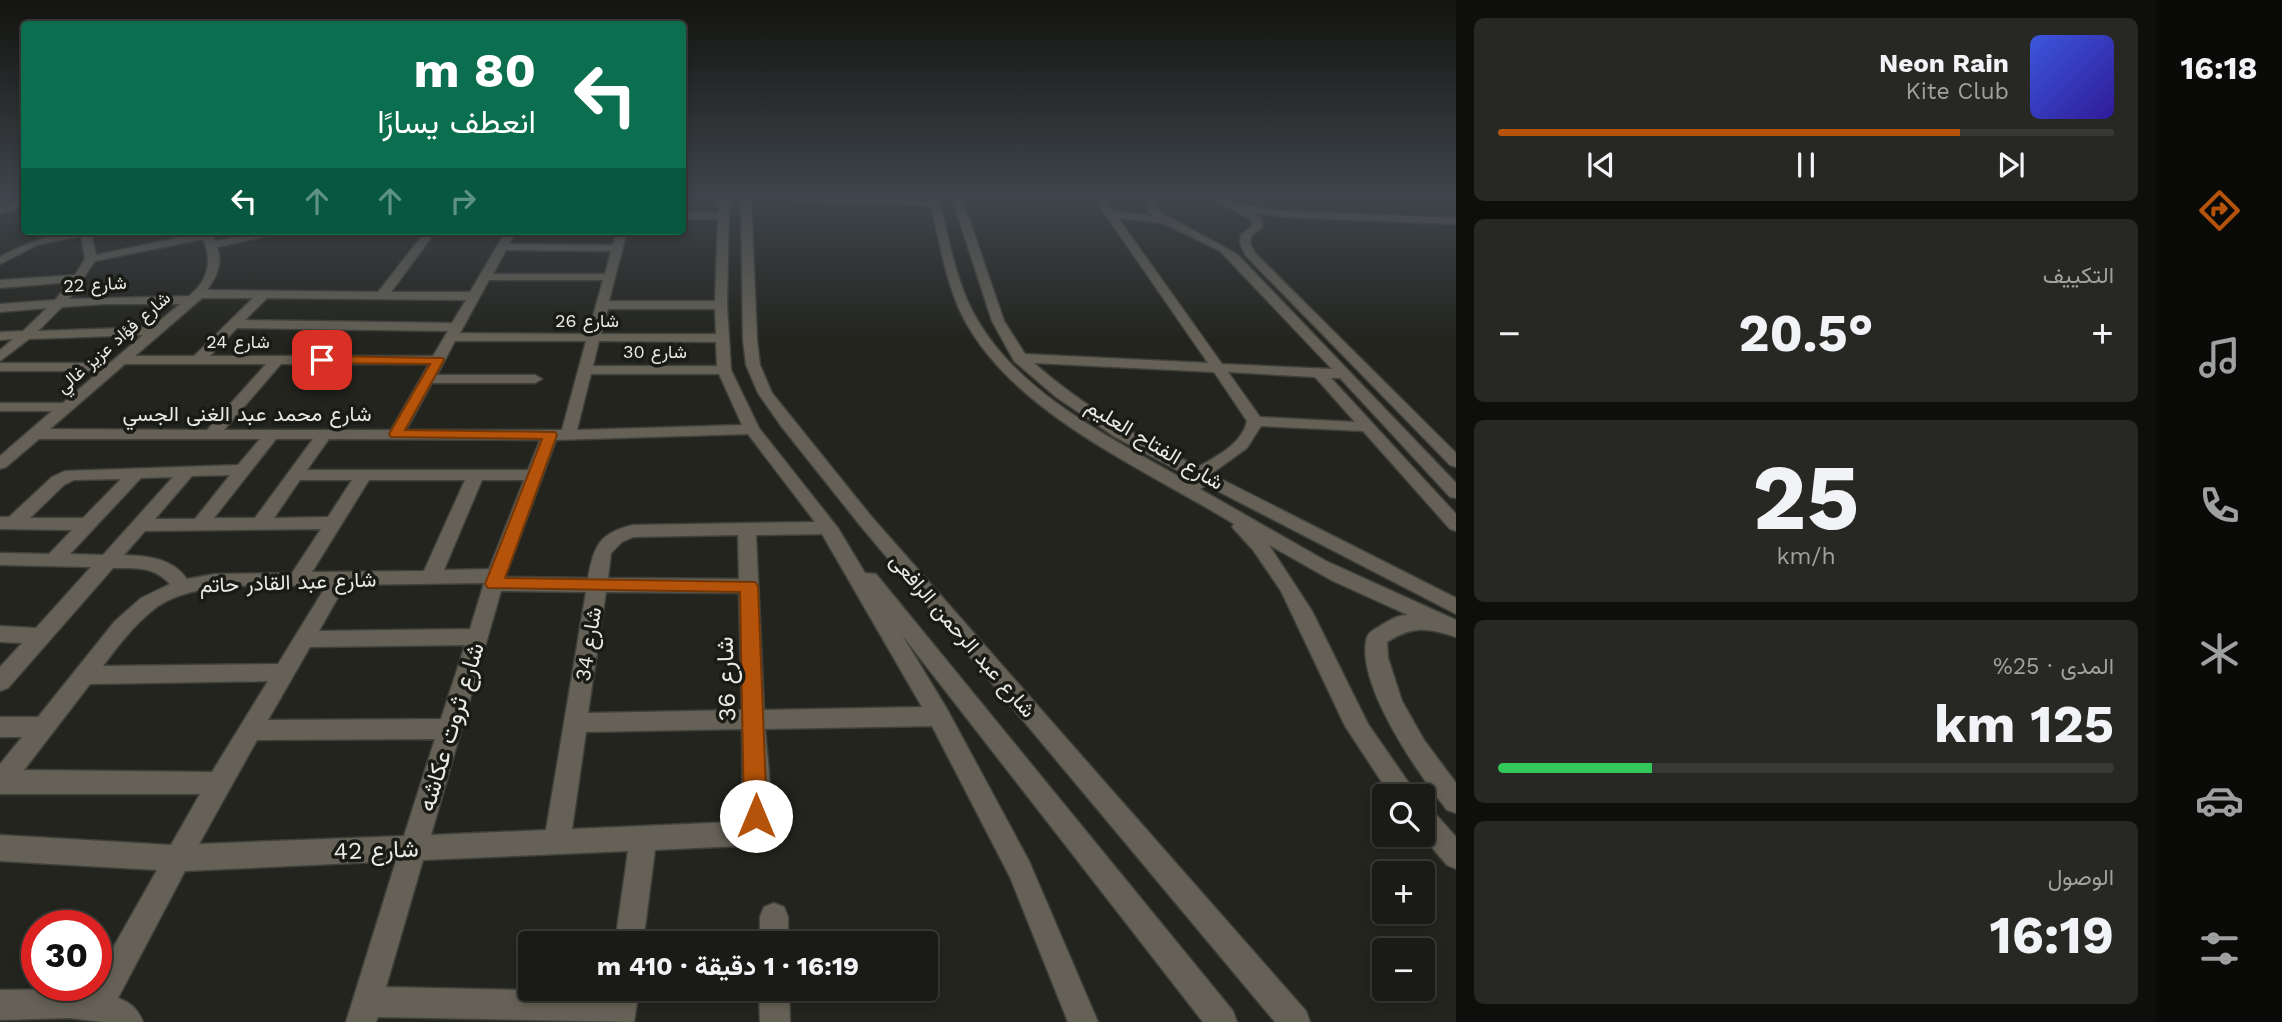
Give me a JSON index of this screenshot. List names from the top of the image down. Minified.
{"streets":{"street":["شارع 22","شارع 26","شارع 24","شارع فؤاد عزيز غالي","شارع 30","شارع محمد عبد الغنى الجسي","شارع الفتاح العليم","شارع عبد القادر حاتم","شارع عبد الرحمن الرافعى","شارع 34","شارع 36","شارع ثروت عكاشه","شارع 42"]},"crossings":[["شارع 22","شارع فؤاد عزيز غالي"],["شارع 26","شارع عبد الرحمن الرافعى"],["شارع 26","شارع ثروت عكاشه"],["شارع 24","شارع فؤاد عزيز غالي"],["شارع فؤاد عزيز غالي","شارع محمد عبد الغنى الجسي"],["شارع 30","شارع عبد الرحمن الرافعى"],["شارع 30","شارع ثروت عكاشه"],["شارع محمد عبد الغنى الجسي","شارع عبد الرحمن الرافعى"],["شارع محمد عبد الغنى الجسي","شارع ثروت عكاشه"],["شارع عبد القادر حاتم","شارع 34"],["شارع عبد القادر حاتم","شارع 36"],["شارع عبد القادر حاتم","شارع ثروت عكاشه"],["شارع عبد الرحمن الرافعى","شارع 34"],["شارع 34","شارع 36"],["شارع 34","شارع 42"],["شارع 36","شارع 42"],["شارع ثروت عكاشه","شارع 42"]],"page":{"tabs":"16:18","turn":["80 m","انعطف يسارًا"],"song":["Neon Rain","Kite Club"],"tile":["التكييف",["25","km/h"],["المدى · 25%","125 km"],["الوصول","16:19"]],"heat":["−","20.5°","+"],"map_buttons":["+","−"],"limit":"30","trip":"16:19 · 1 دقيقة · 410 m"}}
